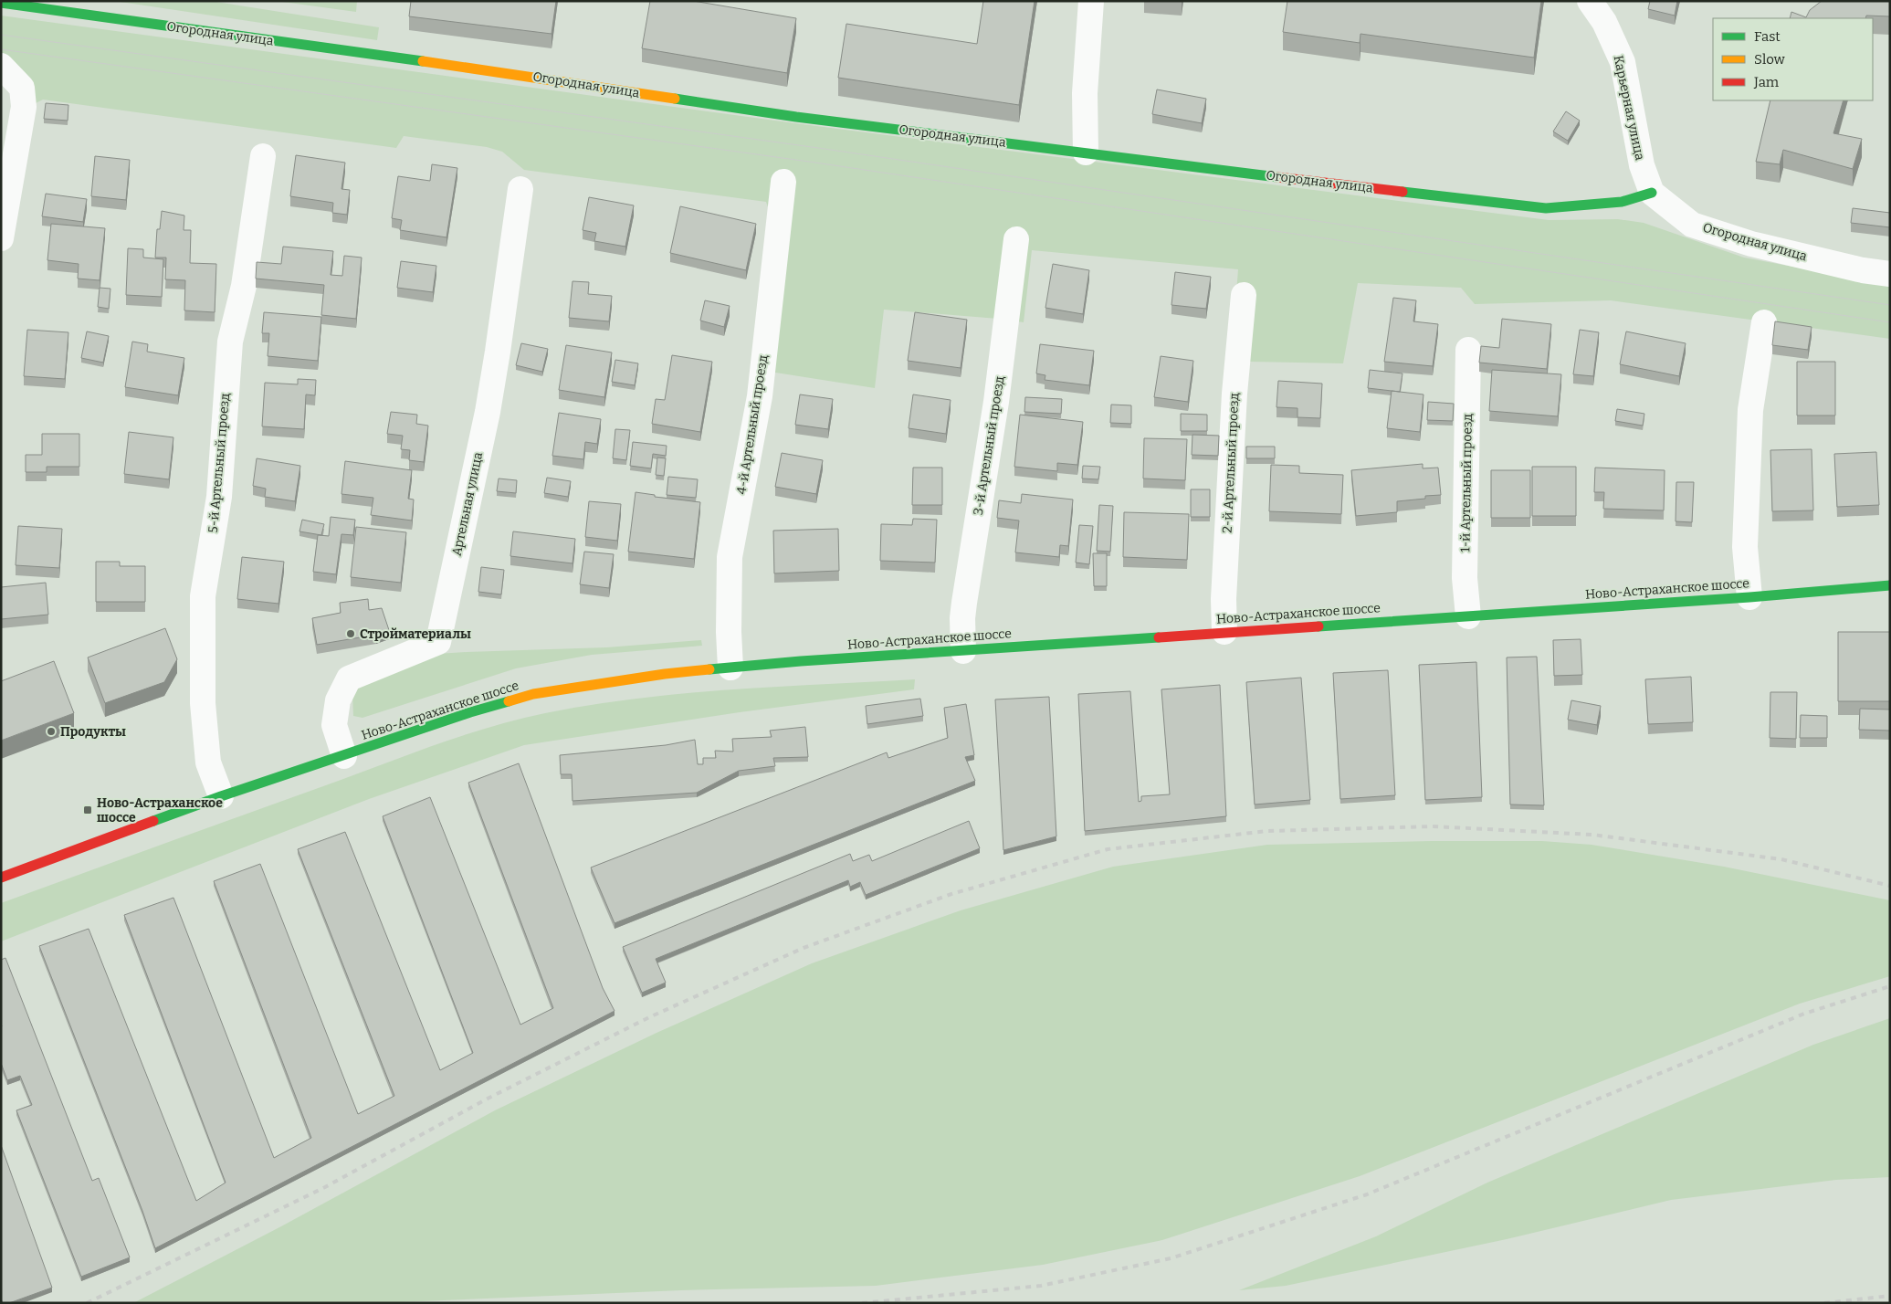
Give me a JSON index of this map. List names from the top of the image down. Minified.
{"streets":{"main road":["Огородная улица","Ново-Астраханское шоссе"],"street":["Карьерная улица","4-й Артельный проезд","3-й Артельный проезд","5-й Артельный проезд","2-й Артельный проезд","1-й Артельный проезд","Артельная улица"]},"crossings":[["Огородная улица","Карьерная улица"],["4-й Артельный проезд","Ново-Астраханское шоссе"],["3-й Артельный проезд","Ново-Астраханское шоссе"],["5-й Артельный проезд","Ново-Астраханское шоссе"],["2-й Артельный проезд","Ново-Астраханское шоссе"],["1-й Артельный проезд","Ново-Астраханское шоссе"],["Артельная улица","Ново-Астраханское шоссе"]],"places":{"other":["Стройматериалы","Продукты"],"transit":["Ново-Астраханское шоссе"]},"legend":["Fast","Slow","Jam"]}
